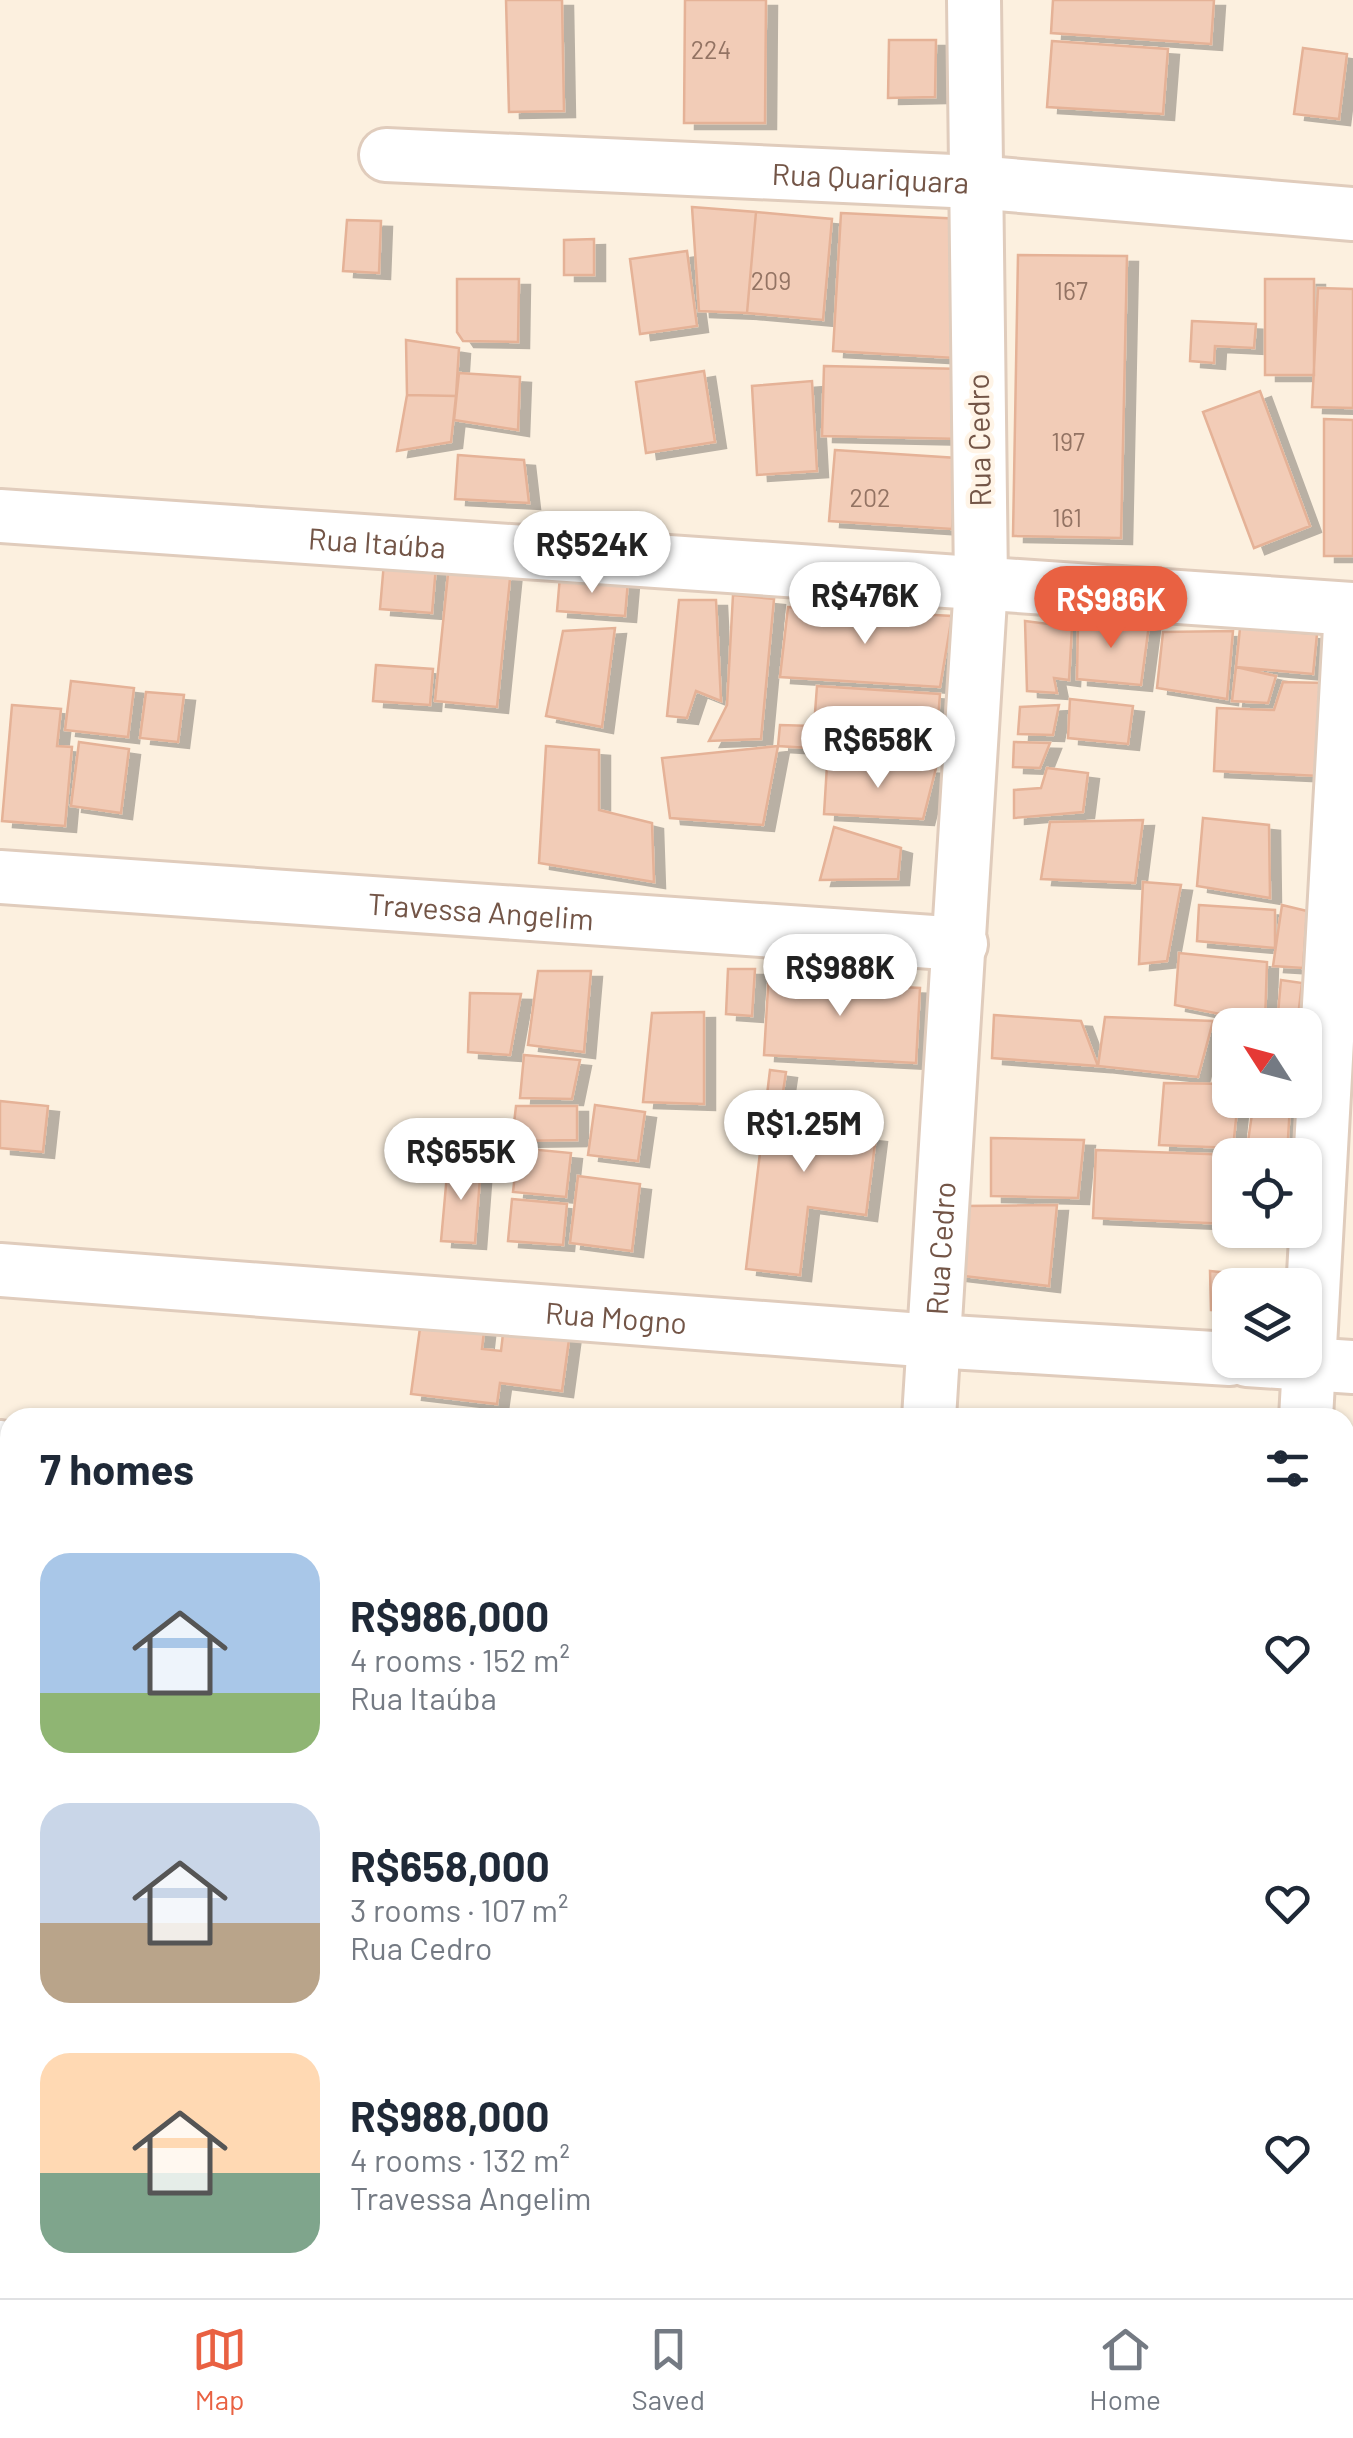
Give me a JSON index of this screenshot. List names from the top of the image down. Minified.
{"streets":{"street":["Rua Quariquara","Rua Cedro","Rua Itaúba","Travessa Angelim","Rua Mogno"]},"crossings":[["Rua Quariquara","Rua Cedro"],["Rua Cedro","Rua Itaúba"],["Rua Cedro","Travessa Angelim"],["Rua Cedro","Rua Mogno"]],"house_numbers":["224","209","167","197","202","161"],"north":"top left","page":{"price":["R$524K","R$476K","R$986K","R$658K","R$988K","R$1.25M","R$655K"],"heading":"7 homes","list":[{"name":"R$986,000","note":"4 rooms · 152 m² · Rua Itaúba"},{"name":"R$658,000","note":"3 rooms · 107 m² · Rua Cedro"},{"name":"R$988,000","note":"4 rooms · 132 m² · Travessa Angelim"}],"tabs":["Map","Saved","Home"]}}
